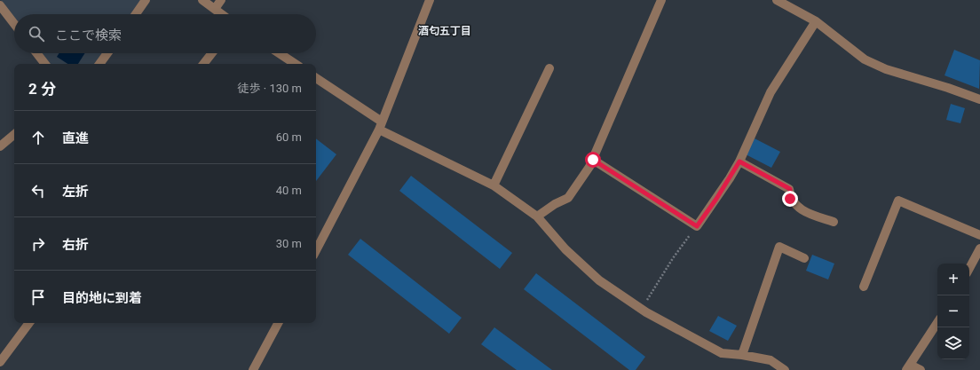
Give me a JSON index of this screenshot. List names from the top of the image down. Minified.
{"districts":["酒匂五丁目"],"page":{"search":"ここで検索","heading":["2 分","徒歩 · 130 m"],"list":[["直進","60 m"],["左折","40 m"],["右折","30 m"],"目的地に到着"],"map_buttons":["+","−"]}}
